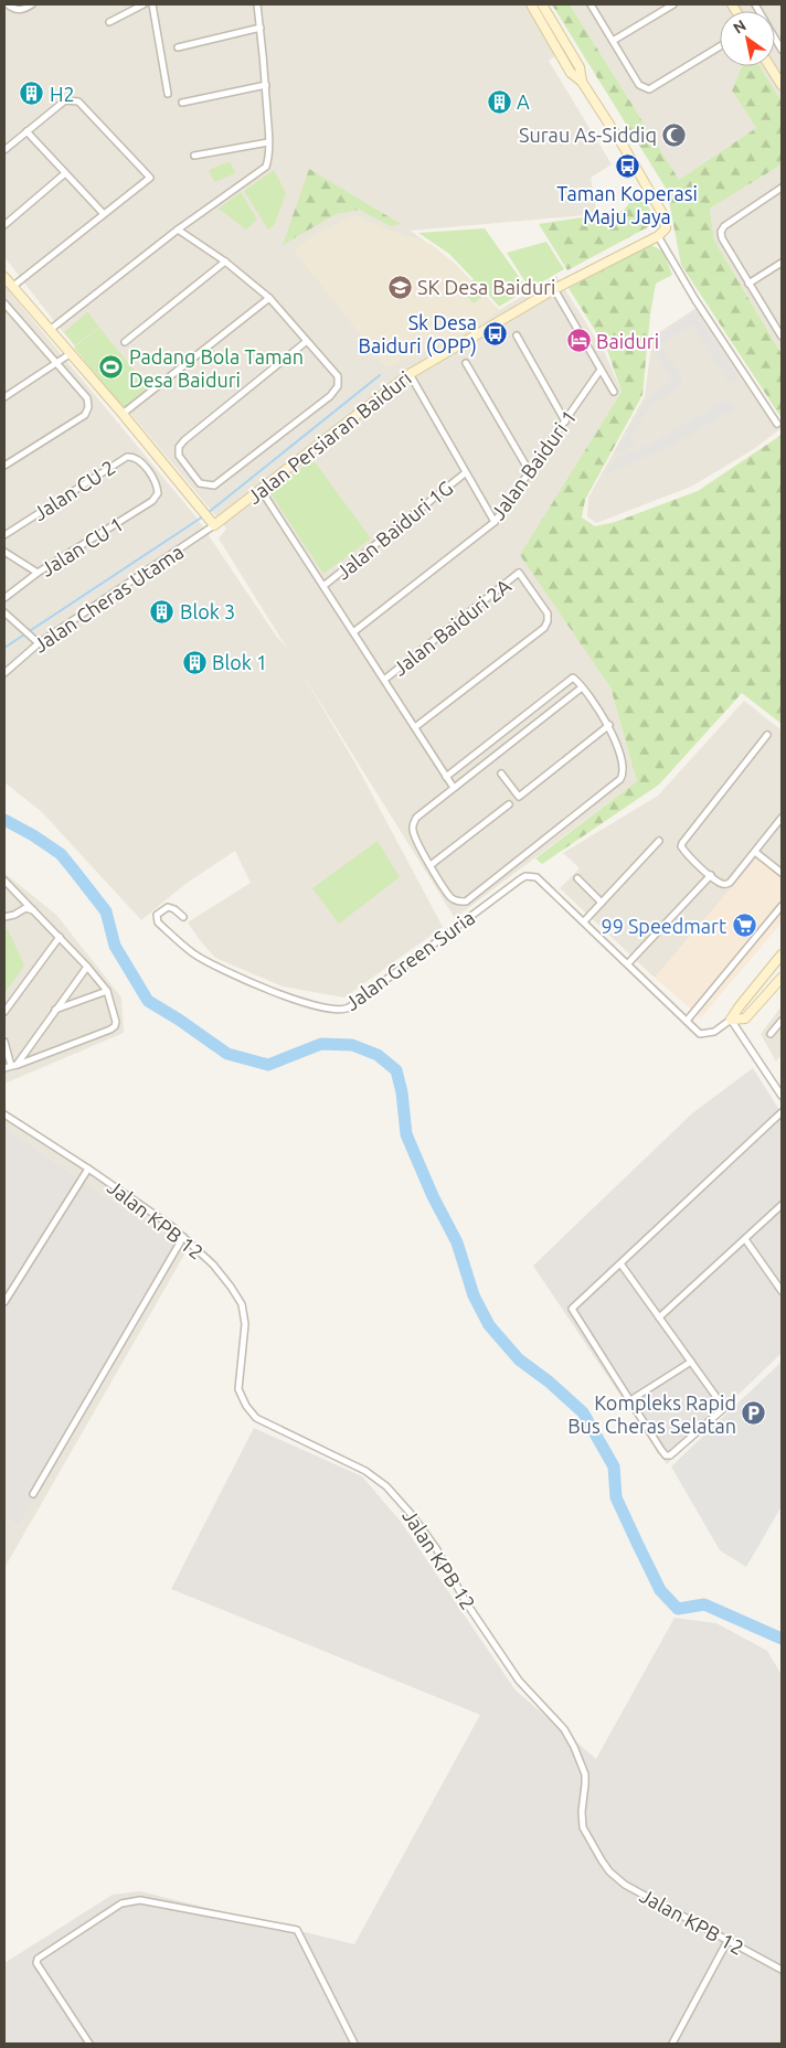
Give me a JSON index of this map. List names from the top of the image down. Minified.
{"streets":{"street":["Jalan Persiaran Baiduri","Jalan Baiduri 1","Jalan CU 2","Jalan Baiduri 1G","Jalan CU 1","Jalan Cheras Utama","Jalan Baiduri 2A","Jalan Green Suria","Jalan KPB 12"]},"crossings":[["Jalan Persiaran Baiduri","Jalan Cheras Utama"],["Jalan CU 2","Jalan CU 1"]],"places":{"building":["H2","A","Blok 3","Blok 1"],"mosque":["Surau As-Siddiq"],"bus stop":["Taman Koperasi Maju Jaya","Sk Desa Baiduri (OPP)"],"school or university":["SK Desa Baiduri"],"hotel":["Baiduri"],"sports":["Padang Bola Taman Desa Baiduri"],"supermarket":["99 Speedmart"],"parking":["Kompleks Rapid Bus Cheras Selatan"]},"north":"top left"}
